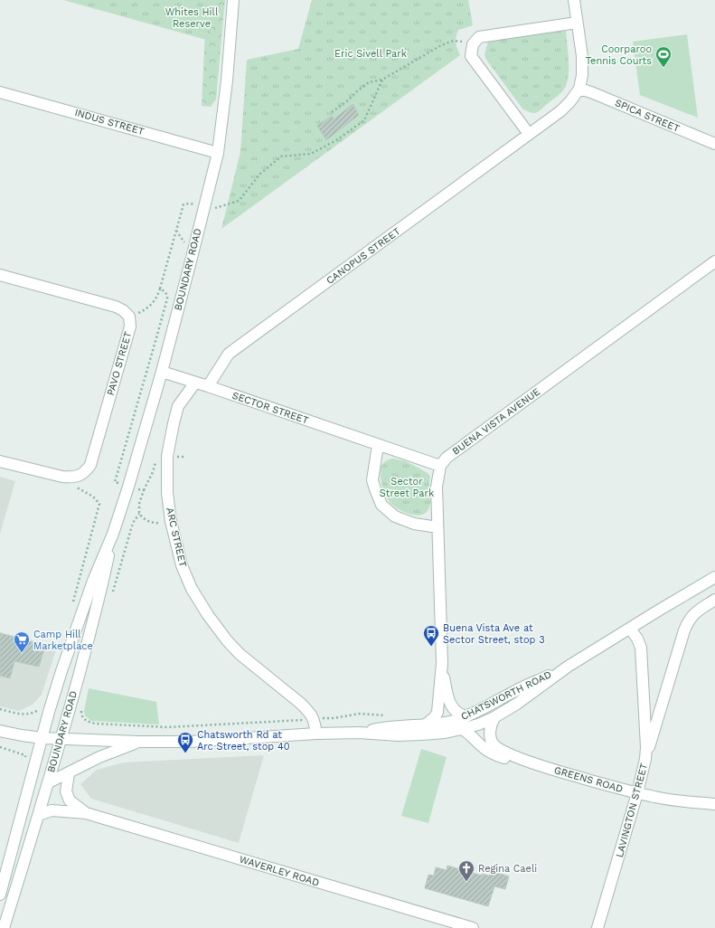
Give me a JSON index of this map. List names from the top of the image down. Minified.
{"streets":{"street":["SPICA STREET","INDUS STREET","CANOPUS STREET","BOUNDARY ROAD","PAVO STREET","SECTOR STREET","BUENA VISTA AVENUE","ARC STREET","CHATSWORTH ROAD","GREENS ROAD","LAVINGTON STREET","WAVERLEY ROAD"]},"crossings":[["SPICA STREET","CANOPUS STREET"],["INDUS STREET","BOUNDARY ROAD"],["CANOPUS STREET","SECTOR STREET"],["BOUNDARY ROAD","SECTOR STREET"],["BOUNDARY ROAD","CHATSWORTH ROAD"],["BOUNDARY ROAD","WAVERLEY ROAD"],["SECTOR STREET","BUENA VISTA AVENUE"],["SECTOR STREET","ARC STREET"],["ARC STREET","CHATSWORTH ROAD"],["CHATSWORTH ROAD","GREENS ROAD"],["CHATSWORTH ROAD","LAVINGTON STREET"],["CHATSWORTH ROAD","WAVERLEY ROAD"],["GREENS ROAD","LAVINGTON STREET"]],"parks":["Whites Hill Reserve","Eric Sivell Park","Sector Street Park"],"places":{"sports":["Coorparoo Tennis Courts"],"bus stop":["Buena Vista Ave at Sector Street, stop 3","Chatsworth Rd at Arc Street, stop 40"],"supermarket":["Camp Hill Marketplace"],"church":["Regina Caeli"]}}
